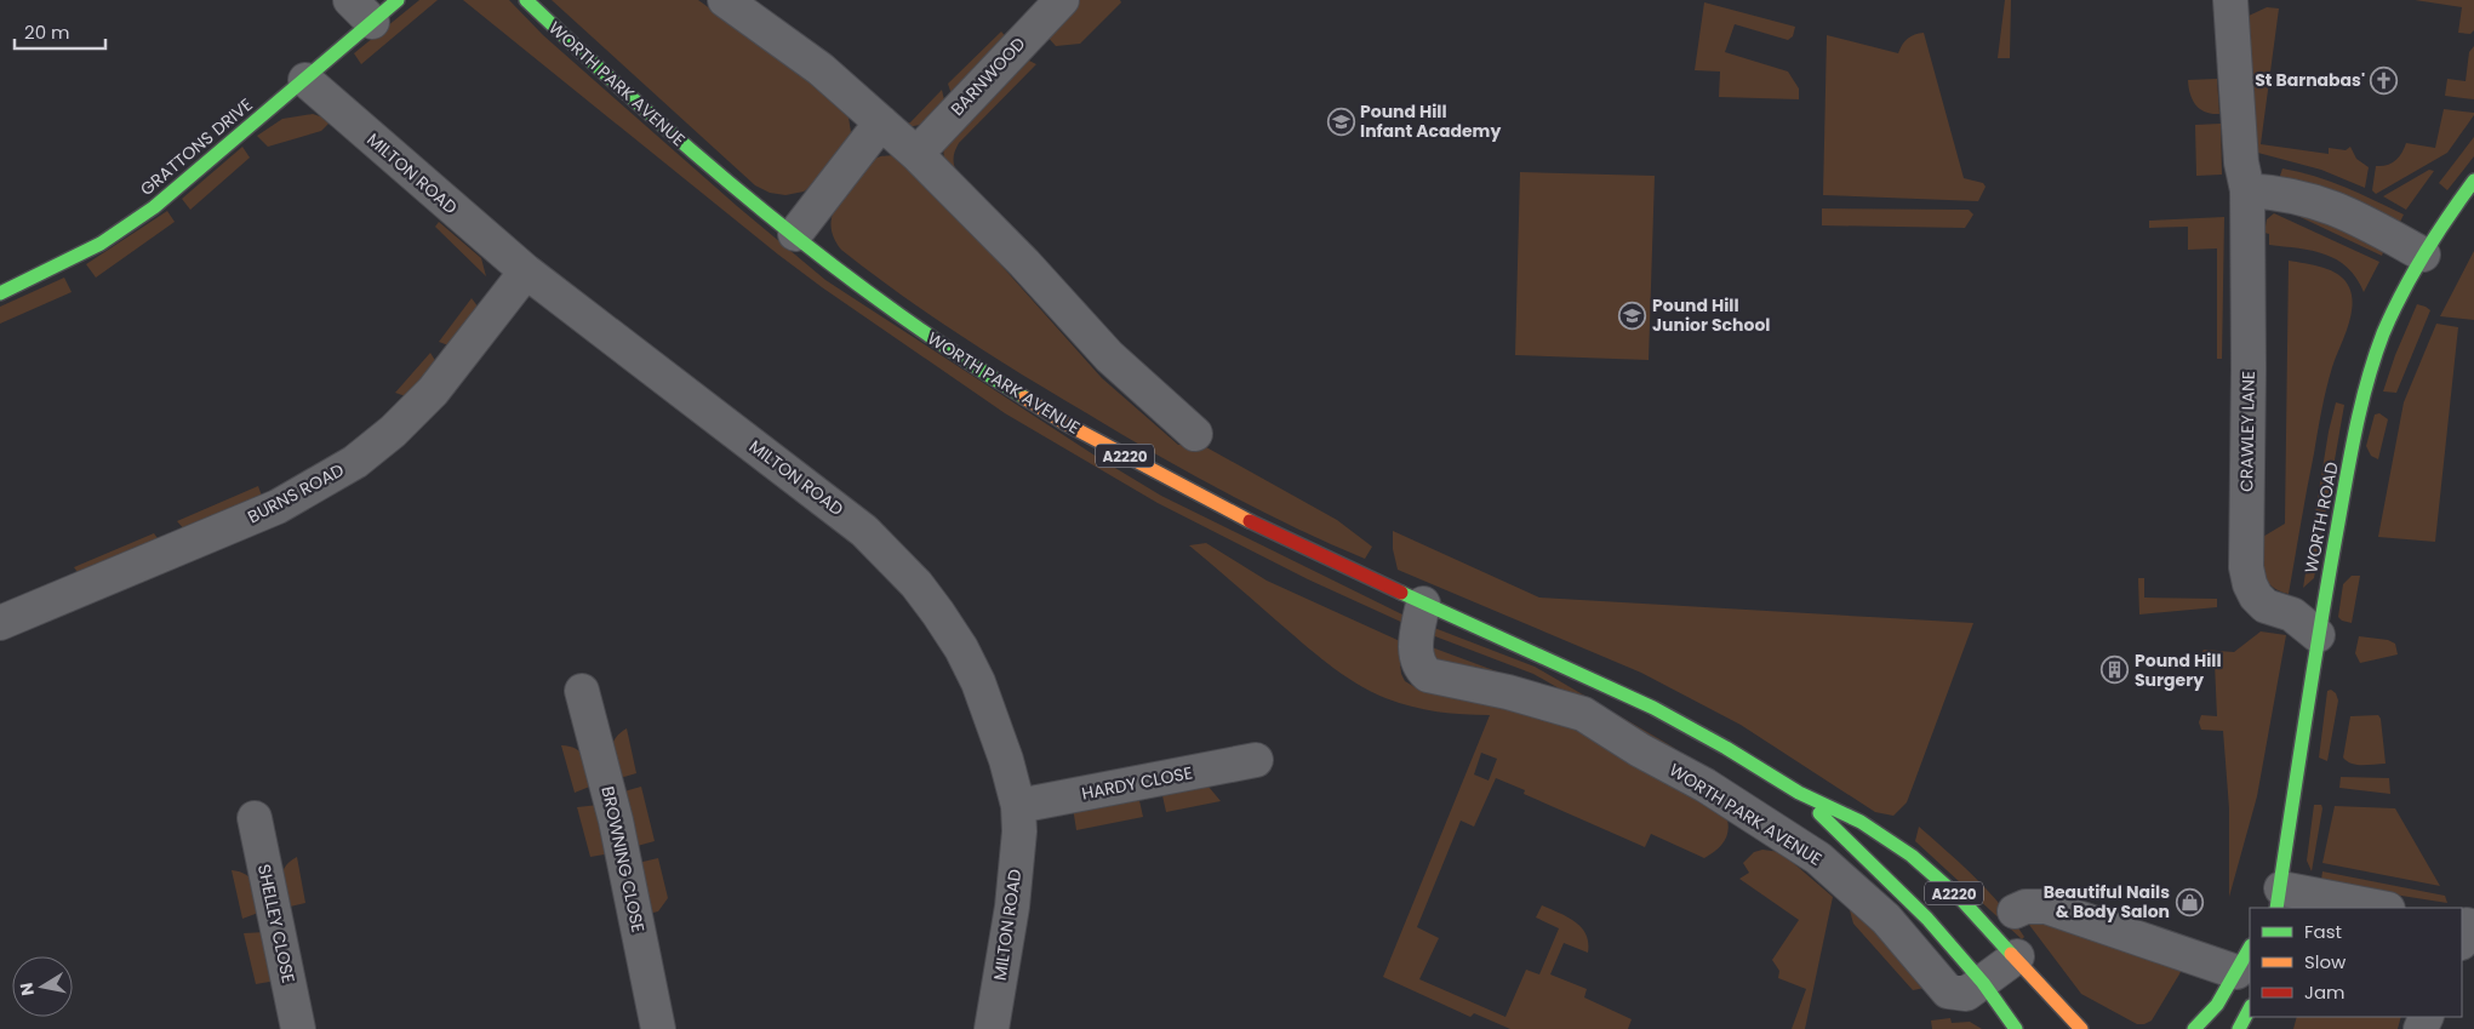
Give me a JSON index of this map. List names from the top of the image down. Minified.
{"streets":{"main road":["WORTH PARK AVENUE","GRATTONS DRIVE","A2220","WORTH ROAD"],"street":["BARNWOOD","MILTON ROAD","CRAWLEY LANE","BURNS ROAD","HARDY CLOSE","BROWNING CLOSE","SHELLEY CLOSE"]},"crossings":[["WORTH PARK AVENUE","A2220"],["GRATTONS DRIVE","MILTON ROAD"],["MILTON ROAD","BURNS ROAD"],["MILTON ROAD","HARDY CLOSE"],["CRAWLEY LANE","WORTH ROAD"]],"places":{"church":["St Barnabas'"],"school or university":["Pound Hill Infant Academy","Pound Hill Junior School"],"building":["Pound Hill Surgery"],"shop":["Beautiful Nails & Body Salon"]},"legend":["Fast","Slow","Jam"],"scale_bar":"20 m","north":"left"}
